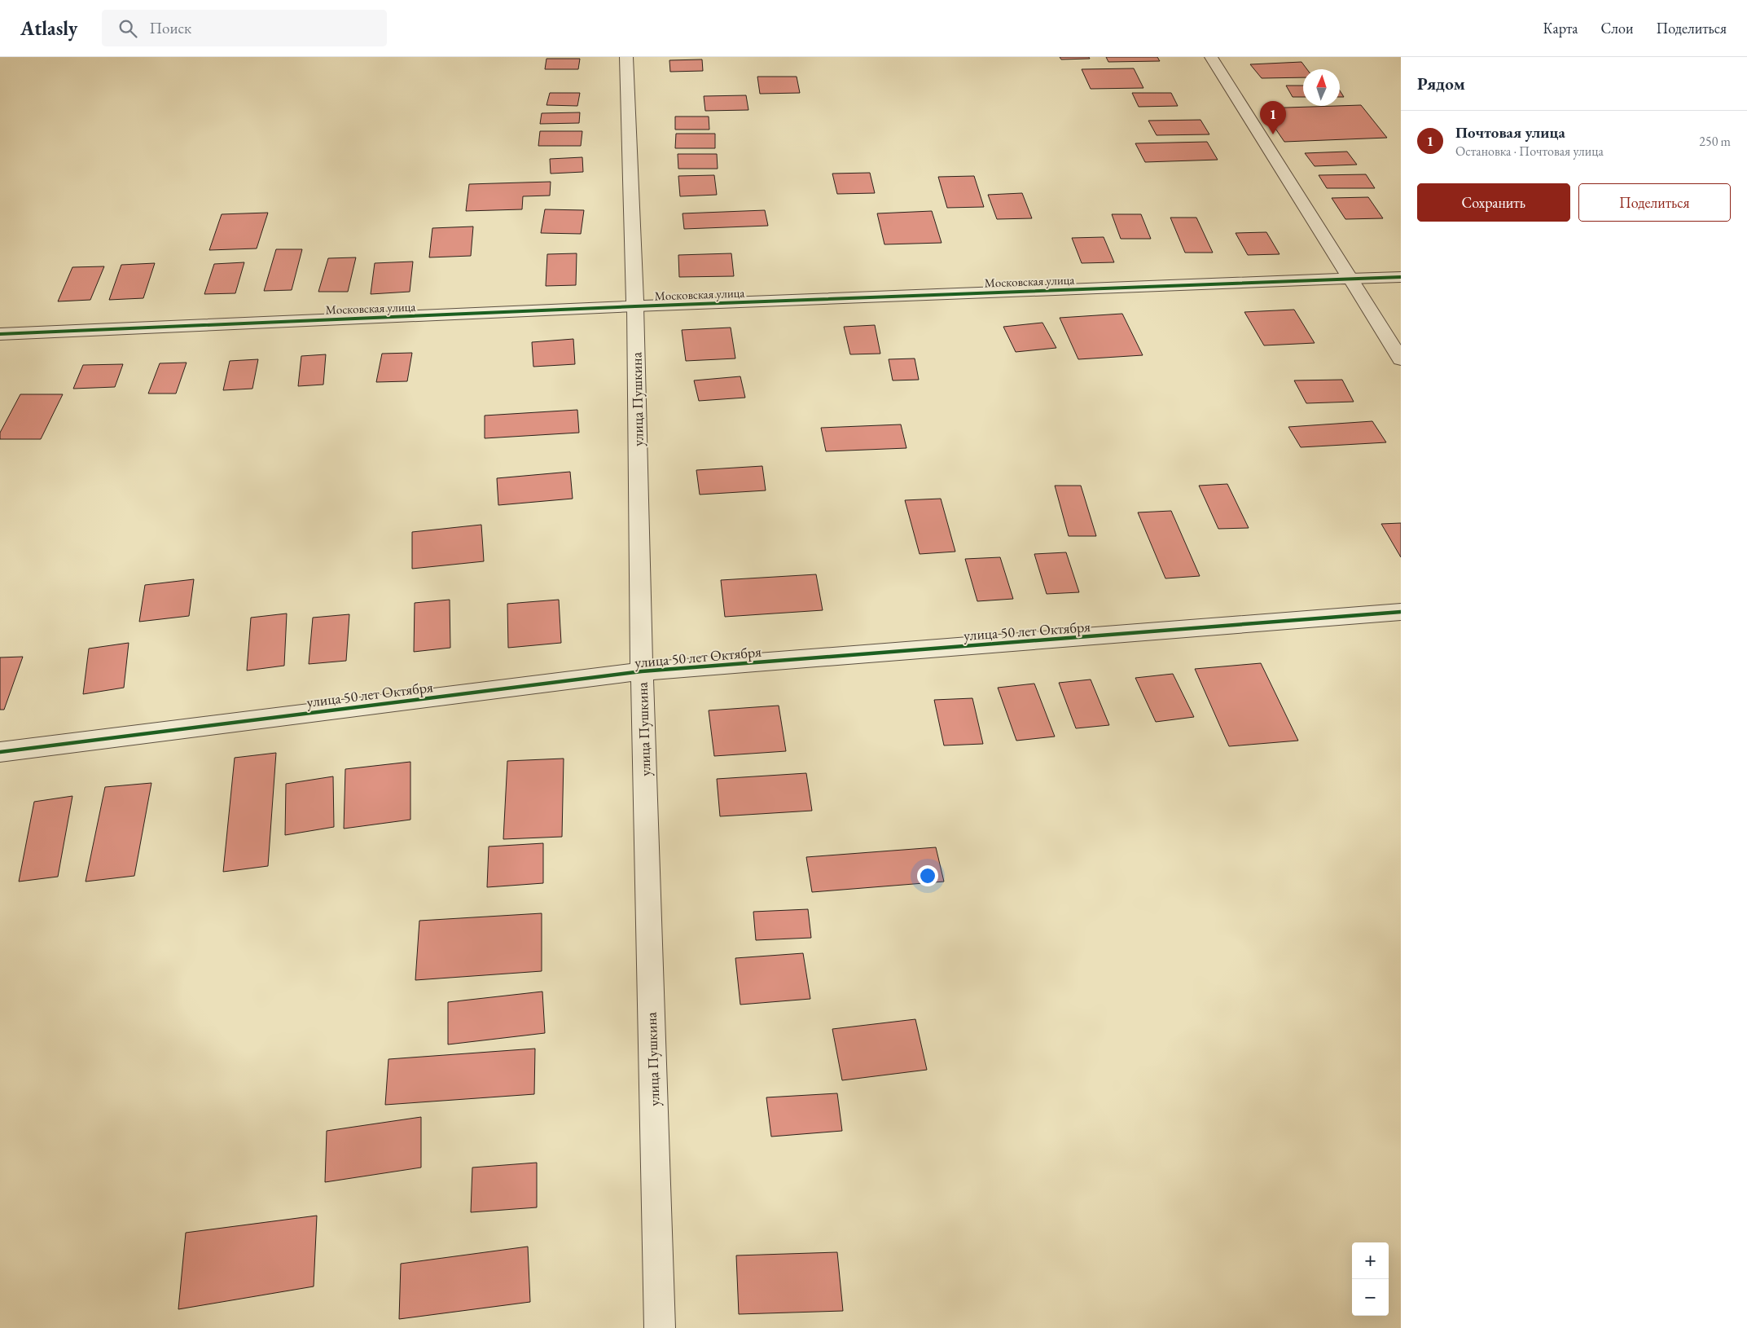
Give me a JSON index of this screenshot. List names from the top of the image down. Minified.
{"streets":{"street":["Московская улица","улица Пушкина","улица 50 лет Октября"]},"crossings":[["Московская улица","улица Пушкина"],["улица Пушкина","улица 50 лет Октября"]],"north":"top","page":{"header":"Atlasly","search":"Поиск","nav":["Карта","Слои","Поделиться"],"heading":"Рядом","pins":"1","list":[{"mark":"1","name":"Почтовая улица","note":"Остановка · Почтовая улица","value":"250 m"}],"buttons":["Сохранить","Поделиться"],"map_buttons":["+","−"]}}
